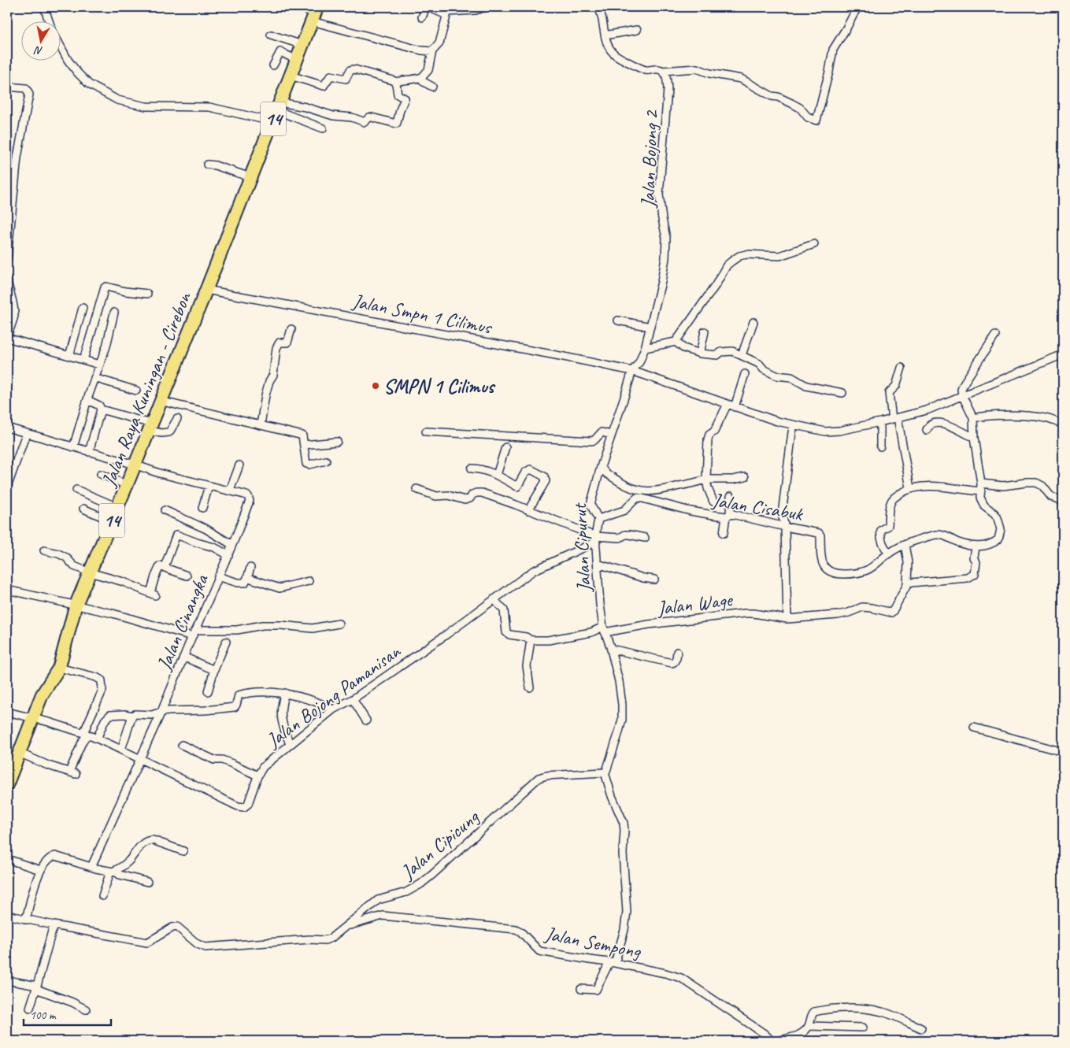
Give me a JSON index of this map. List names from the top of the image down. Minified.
{"streets":{"highway":["14","Jalan Raya Kuningan - Cirebon"],"street":["Jalan Bojong 2","Jalan Smpn 1 Cilimus","Jalan Cisabuk","Jalan Cipurut","Jalan Wage","Jalan Cinangka","Jalan Bojong Pamanisan","Jalan Cipicung","Jalan Sempong"]},"crossings":[["Jalan Bojong 2","Jalan Smpn 1 Cilimus"],["Jalan Bojong 2","Jalan Cipurut"],["Jalan Smpn 1 Cilimus","Jalan Raya Kuningan - Cirebon"],["Jalan Smpn 1 Cilimus","Jalan Cipurut"],["Jalan Raya Kuningan - Cirebon","Jalan Cinangka"],["Jalan Raya Kuningan - Cirebon","Jalan Bojong Pamanisan"],["Jalan Cisabuk","Jalan Cipurut"],["Jalan Cipurut","Jalan Wage"],["Jalan Cipurut","Jalan Bojong Pamanisan"],["Jalan Cipurut","Jalan Cipicung"],["Jalan Cinangka","Jalan Bojong Pamanisan"],["Jalan Cipicung","Jalan Sempong"]],"places":["SMPN 1 Cilimus"],"scale_bar":"100 m","north":"bottom"}
